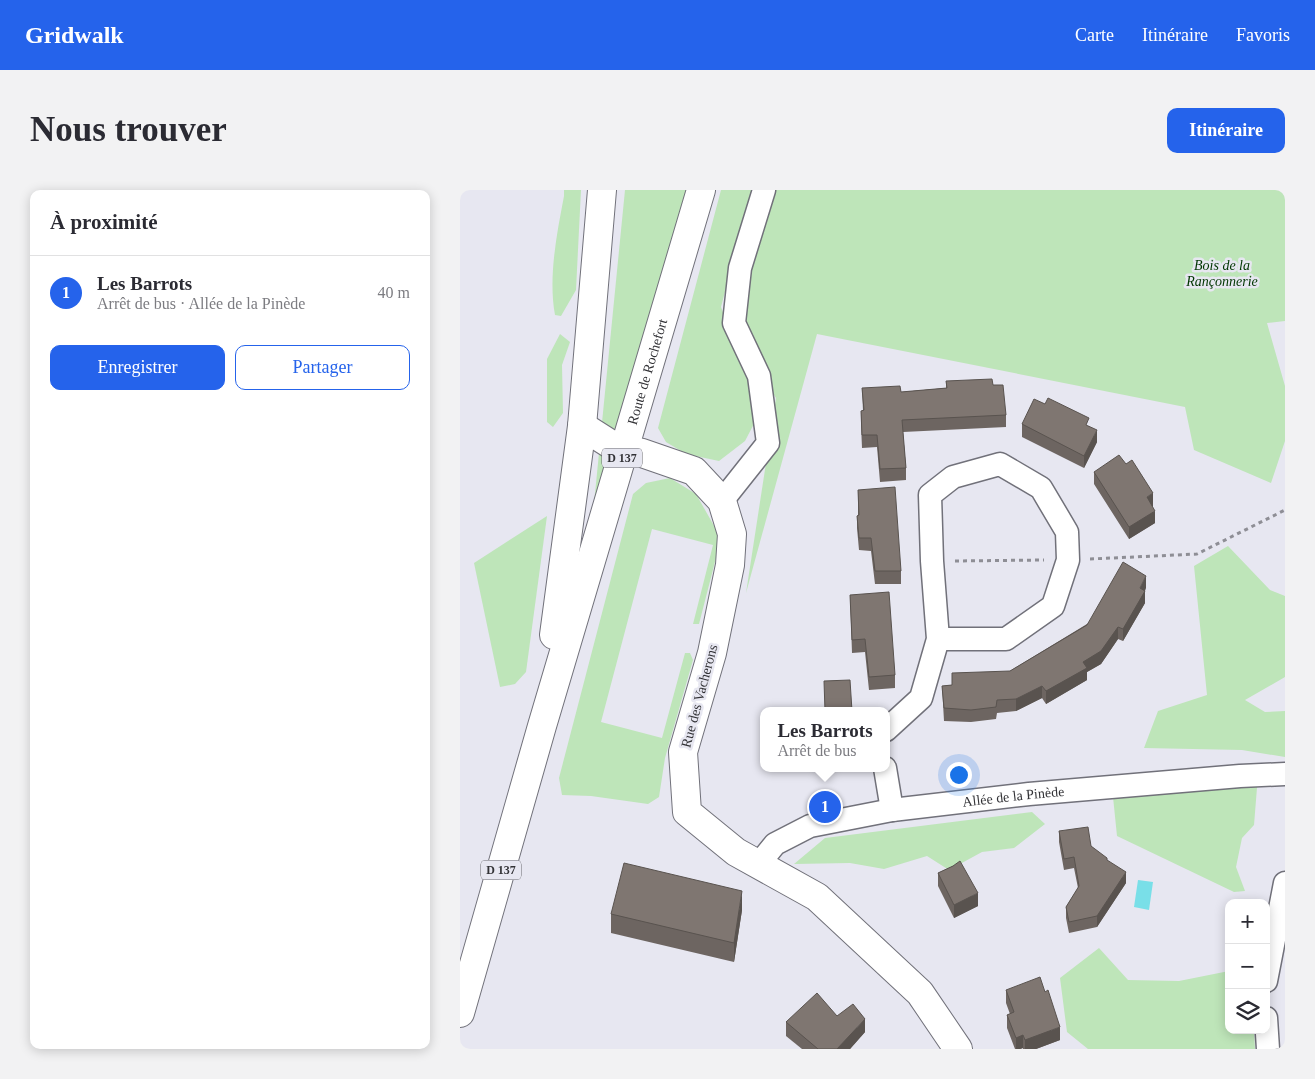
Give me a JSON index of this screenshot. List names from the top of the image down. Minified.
{"streets":{"main road":["Route de Rochefort","D 137","Rue des Vacherons"],"street":["Allée de la Pinède"]},"crossings":[["Route de Rochefort","Rue des Vacherons"],["Rue des Vacherons","Allée de la Pinède"]],"parks":["Bois de la Rançonnerie"],"page":{"header":"Gridwalk","nav":["Carte","Itinéraire","Favoris"],"buttons":["Itinéraire",["Enregistrer","Partager"]],"title":"Nous trouver","heading":"À proximité","list":[{"mark":"1","name":"Les Barrots","note":"Arrêt de bus · Allée de la Pinède","value":"40 m"}],"popup":["Les Barrots","Arrêt de bus"],"pins":"1","map_buttons":["+","−"]}}
